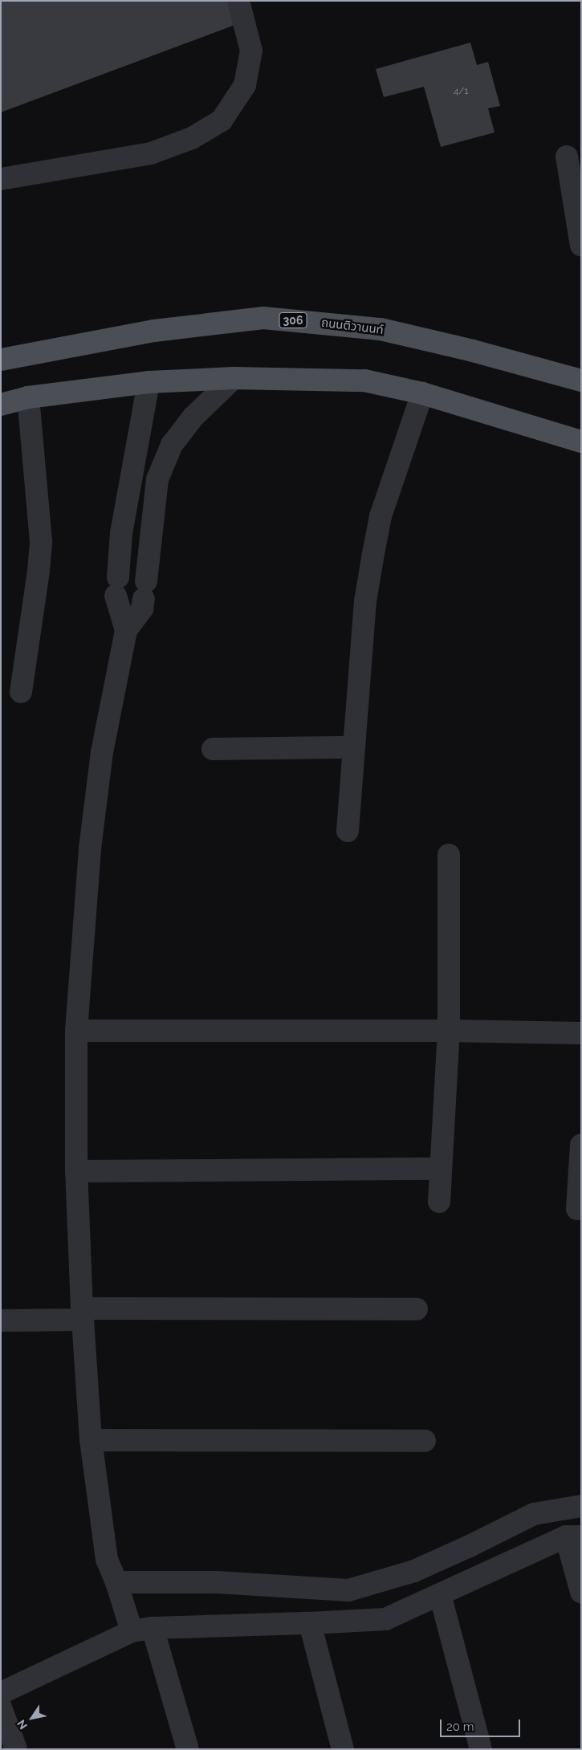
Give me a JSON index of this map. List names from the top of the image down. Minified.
{"streets":{"main road":["306","ถนนติวานนท์"]},"house_numbers":["4/1"],"scale_bar":"20 m","north":"bottom left"}
